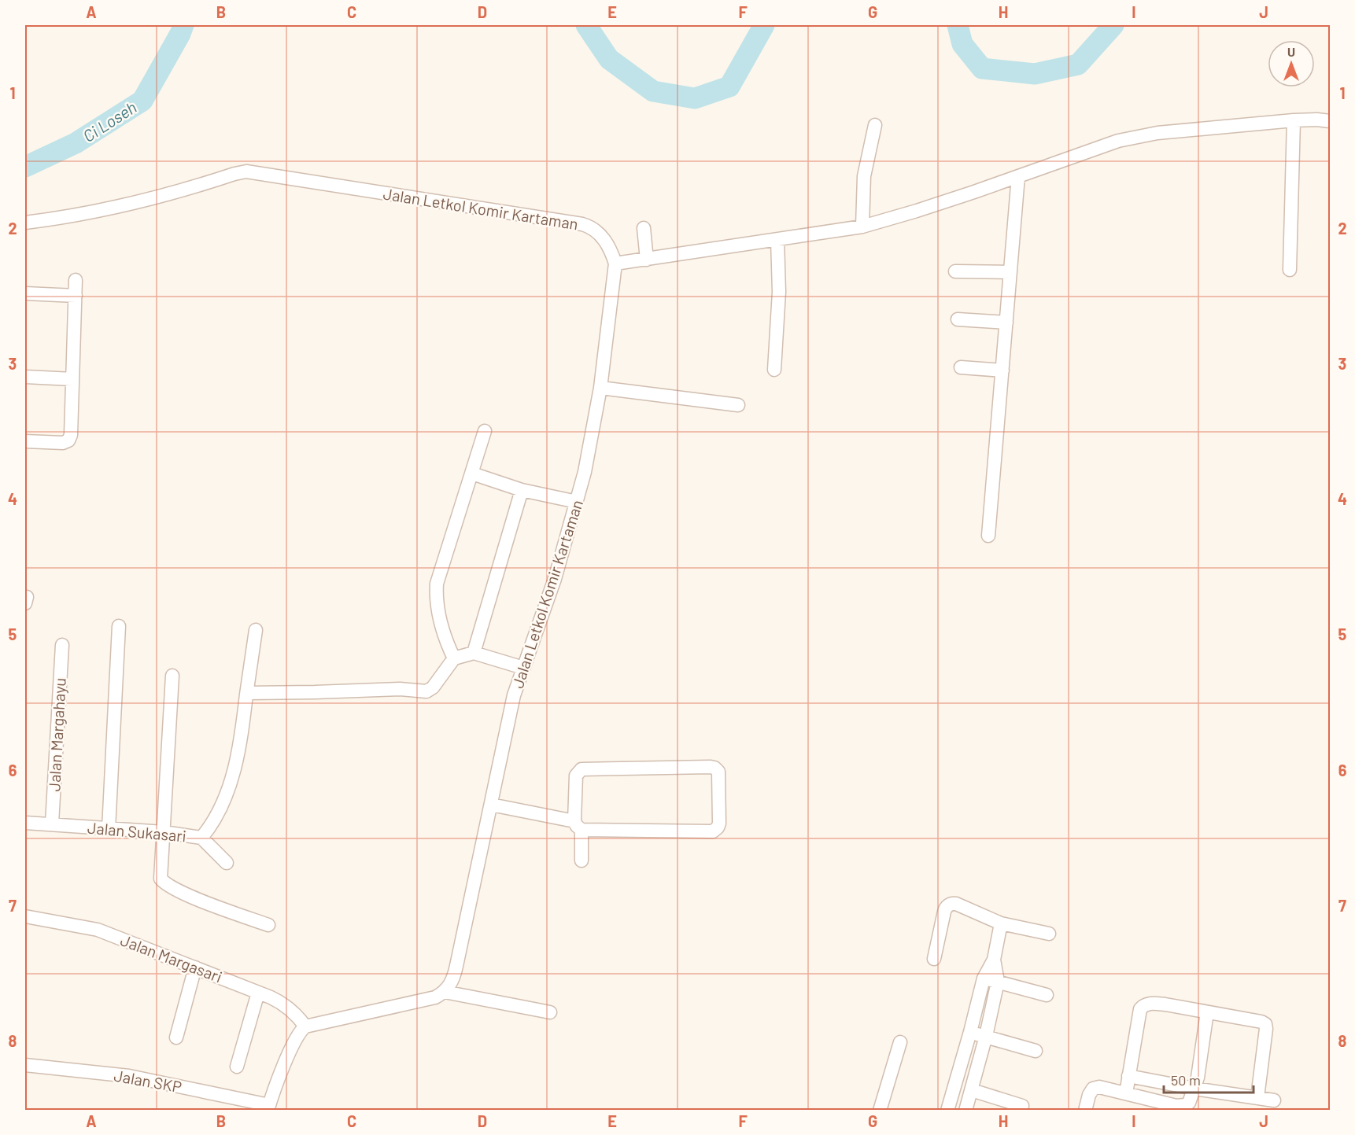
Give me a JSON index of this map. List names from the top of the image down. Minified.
{"streets":{"street":["Jalan Letkol Komir Kartaman","Jalan Margahayu","Jalan Sukasari","Jalan Margasari","Jalan SKP"]},"crossings":[["Jalan Margahayu","Jalan Sukasari"]],"water":["Ci Loseh"],"scale_bar":"50 m","north":"top","grid":{"columns":["A","B","C","D","E","F","G","H","I","J"],"rows":["1","2","3","4","5","6","7","8"]}}
